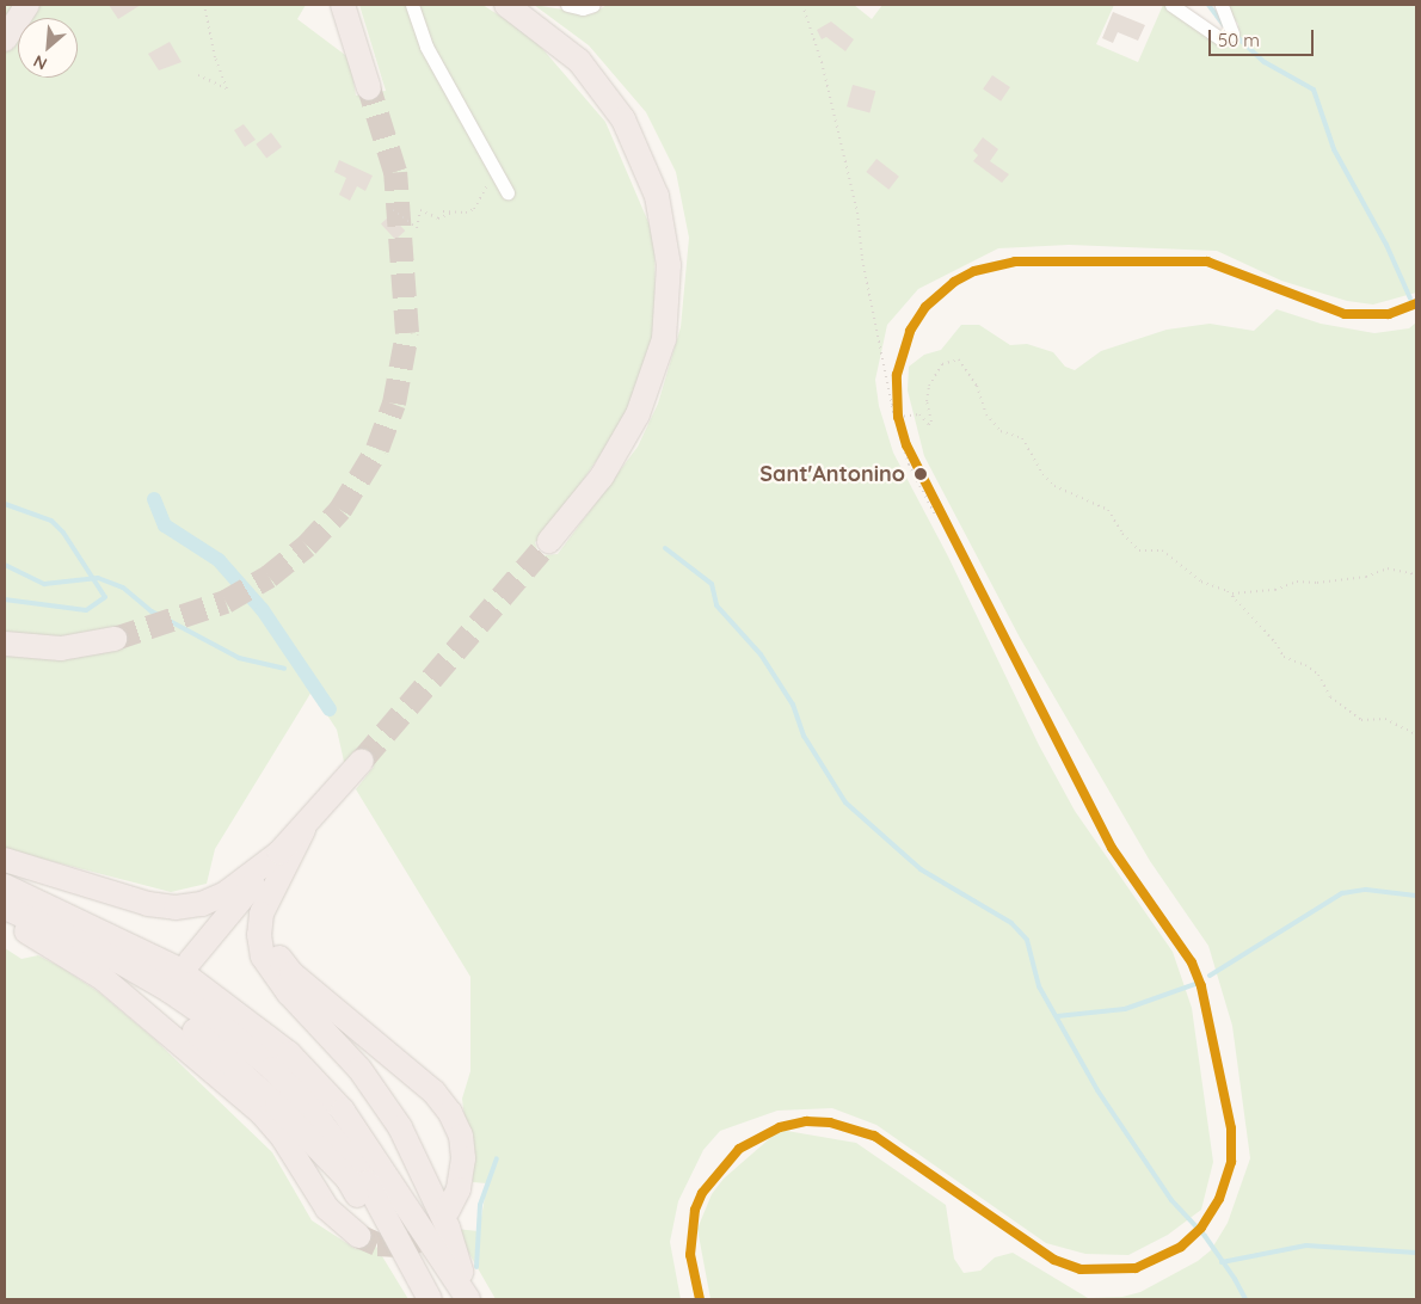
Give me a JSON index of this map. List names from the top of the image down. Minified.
{"places":["Sant'Antonino"],"scale_bar":"50 m","north":"bottom left"}
